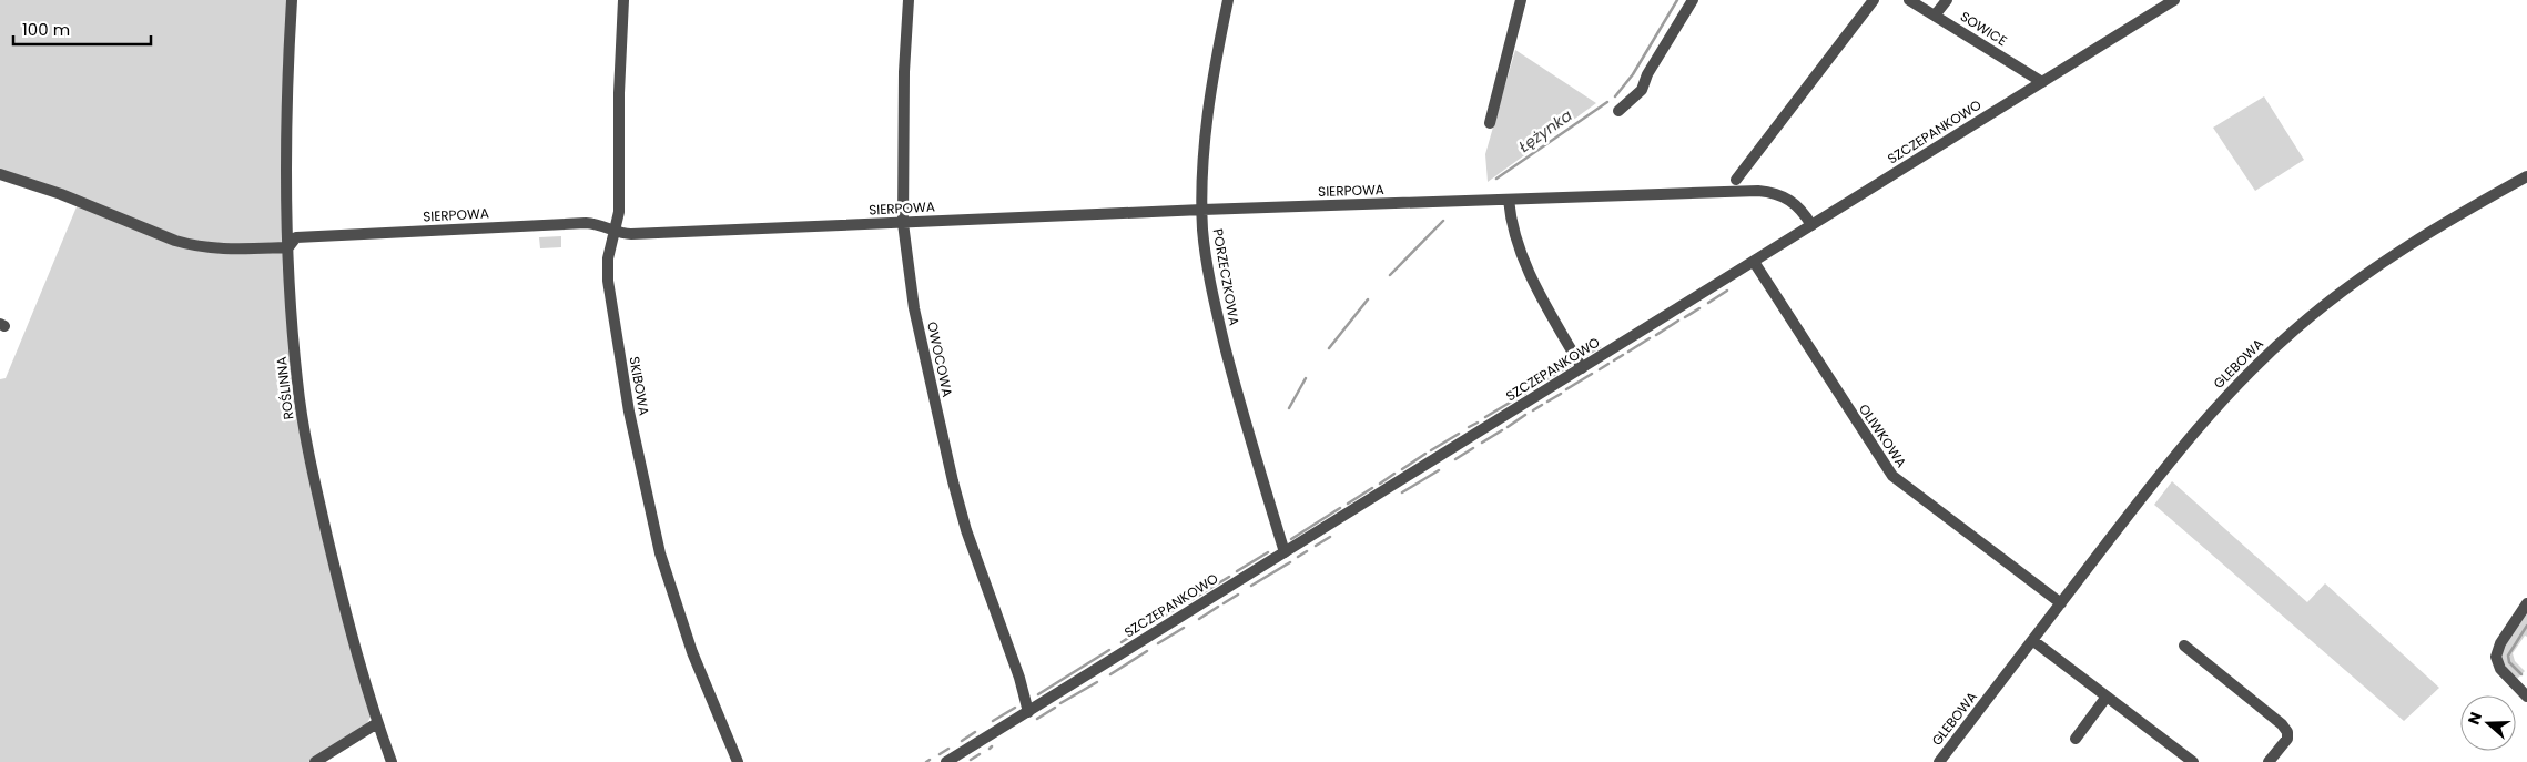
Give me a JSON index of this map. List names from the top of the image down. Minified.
{"streets":{"street":["SOWICE","SZCZEPANKOWO","SIERPOWA","PORZECZKOWA","OWOCOWA","GLEBOWA","SKIBOWA","ROŚLINNA","OLIWKOWA"]},"crossings":[["SOWICE","SZCZEPANKOWO"],["SZCZEPANKOWO","SIERPOWA"],["SZCZEPANKOWO","PORZECZKOWA"],["SZCZEPANKOWO","OWOCOWA"],["SZCZEPANKOWO","OLIWKOWA"],["SIERPOWA","PORZECZKOWA"],["SIERPOWA","OWOCOWA"],["SIERPOWA","SKIBOWA"],["SIERPOWA","ROŚLINNA"],["GLEBOWA","OLIWKOWA"]],"water":["Łężynka"],"scale_bar":"100 m","north":"left"}
